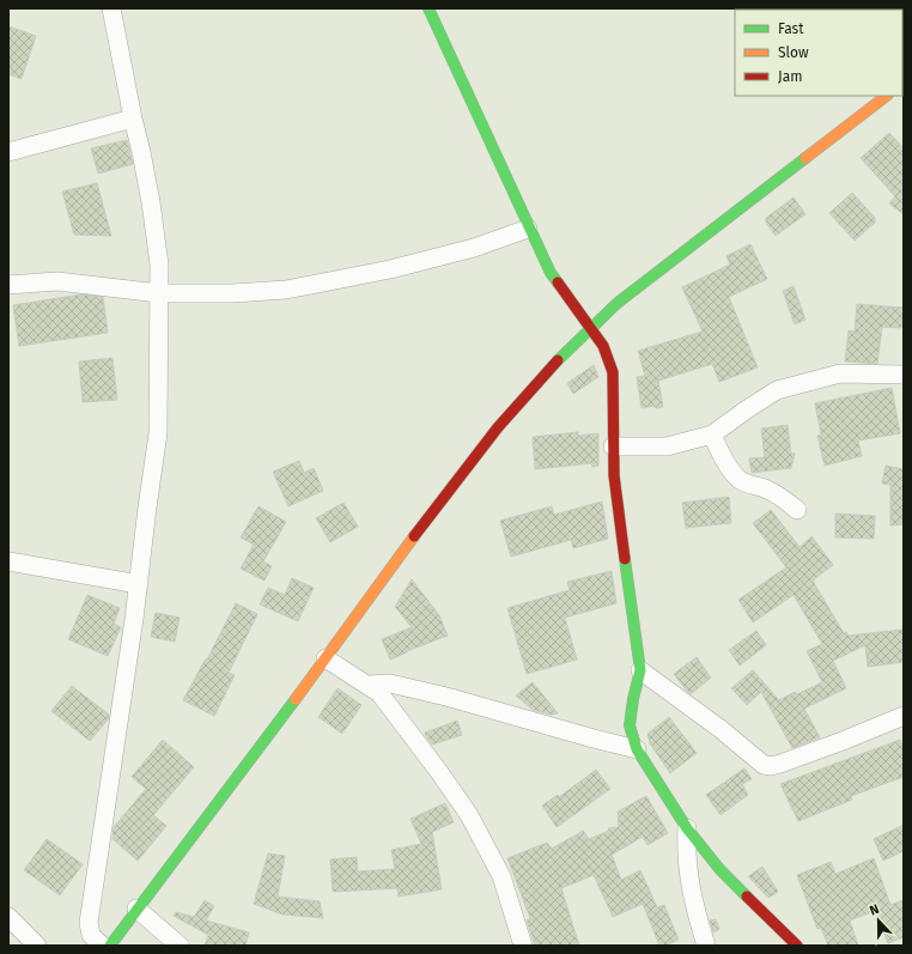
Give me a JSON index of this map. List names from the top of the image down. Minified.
{"legend":["Fast","Slow","Jam"],"north":"top"}
